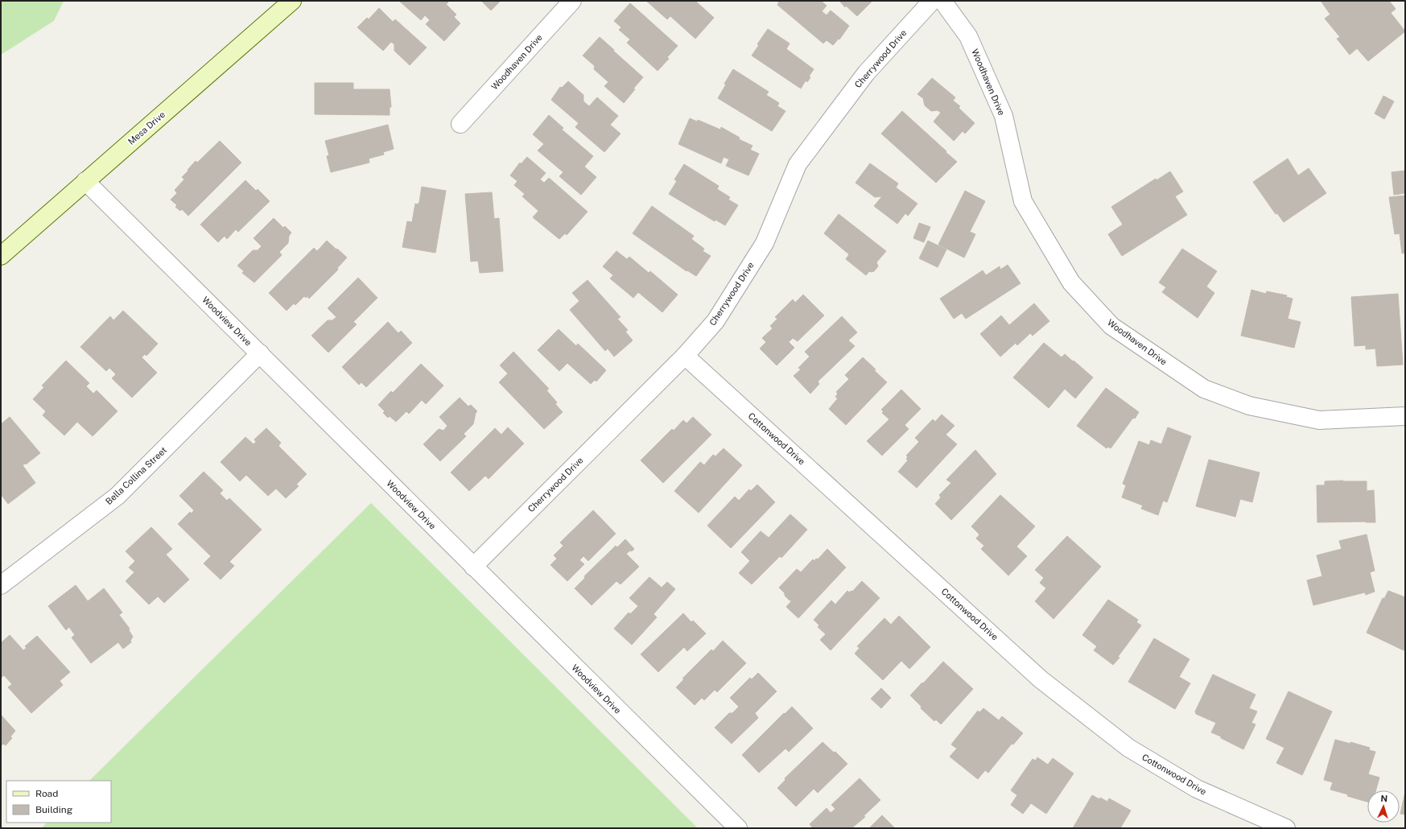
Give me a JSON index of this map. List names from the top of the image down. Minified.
{"streets":{"main road":["Mesa Drive"],"street":["Cherrywood Drive","Woodhaven Drive","Woodview Drive","Cottonwood Drive","Bella Collina Street"]},"crossings":[["Cherrywood Drive","Woodview Drive"],["Cherrywood Drive","Cottonwood Drive"],["Mesa Drive","Woodview Drive"],["Woodview Drive","Bella Collina Street"]],"legend":["Road","Building"],"north":"top"}
